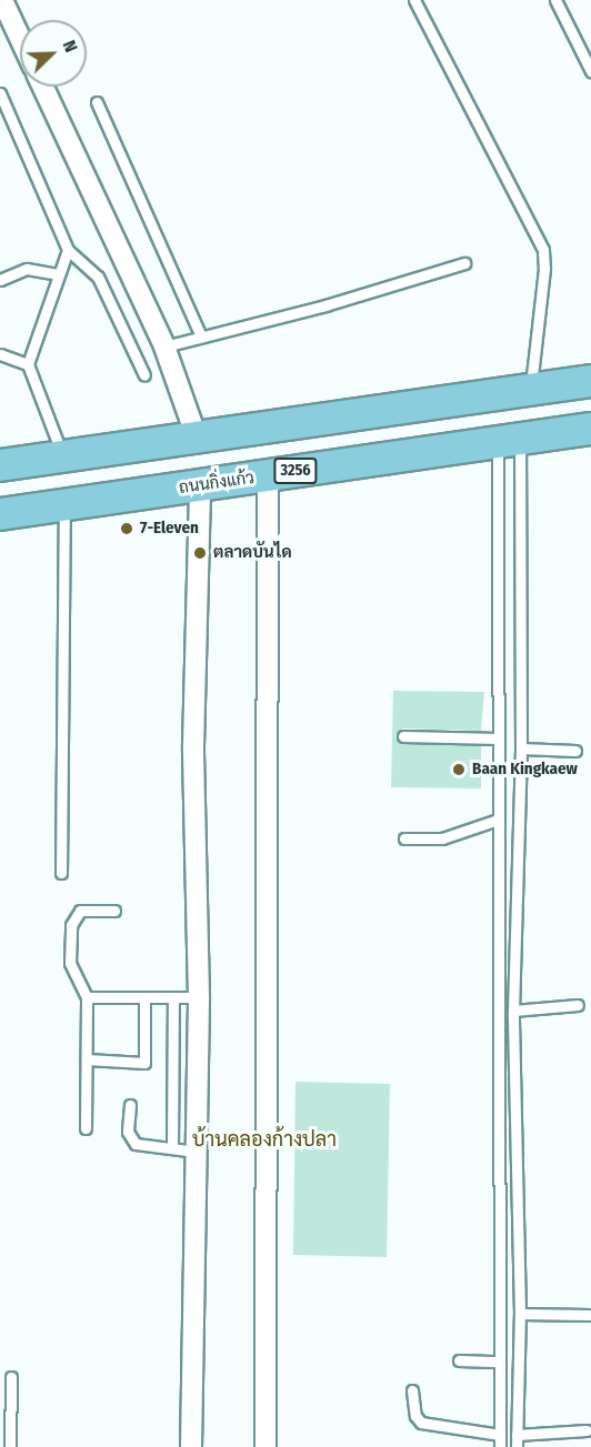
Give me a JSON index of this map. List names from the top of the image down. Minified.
{"streets":{"main road":["3256","ถนนกิ่งแก้ว"]},"districts":["บ้านคลองก้างปลา"],"places":["7-Eleven","ตลาดบันได","Baan Kingkaew"],"north":"top right"}
